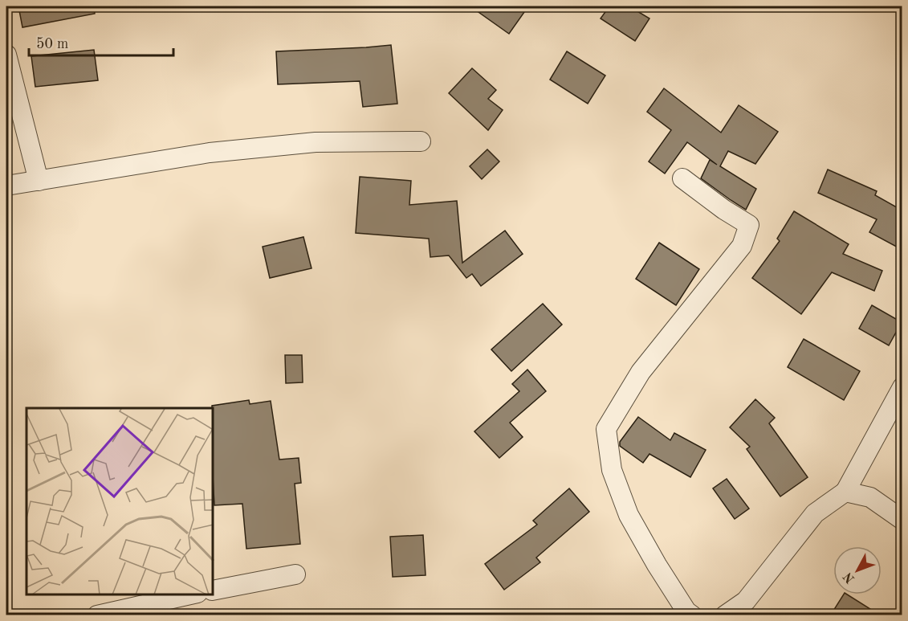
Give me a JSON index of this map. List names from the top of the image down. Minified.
{"scale_bar":"50 m","north":"bottom left"}
